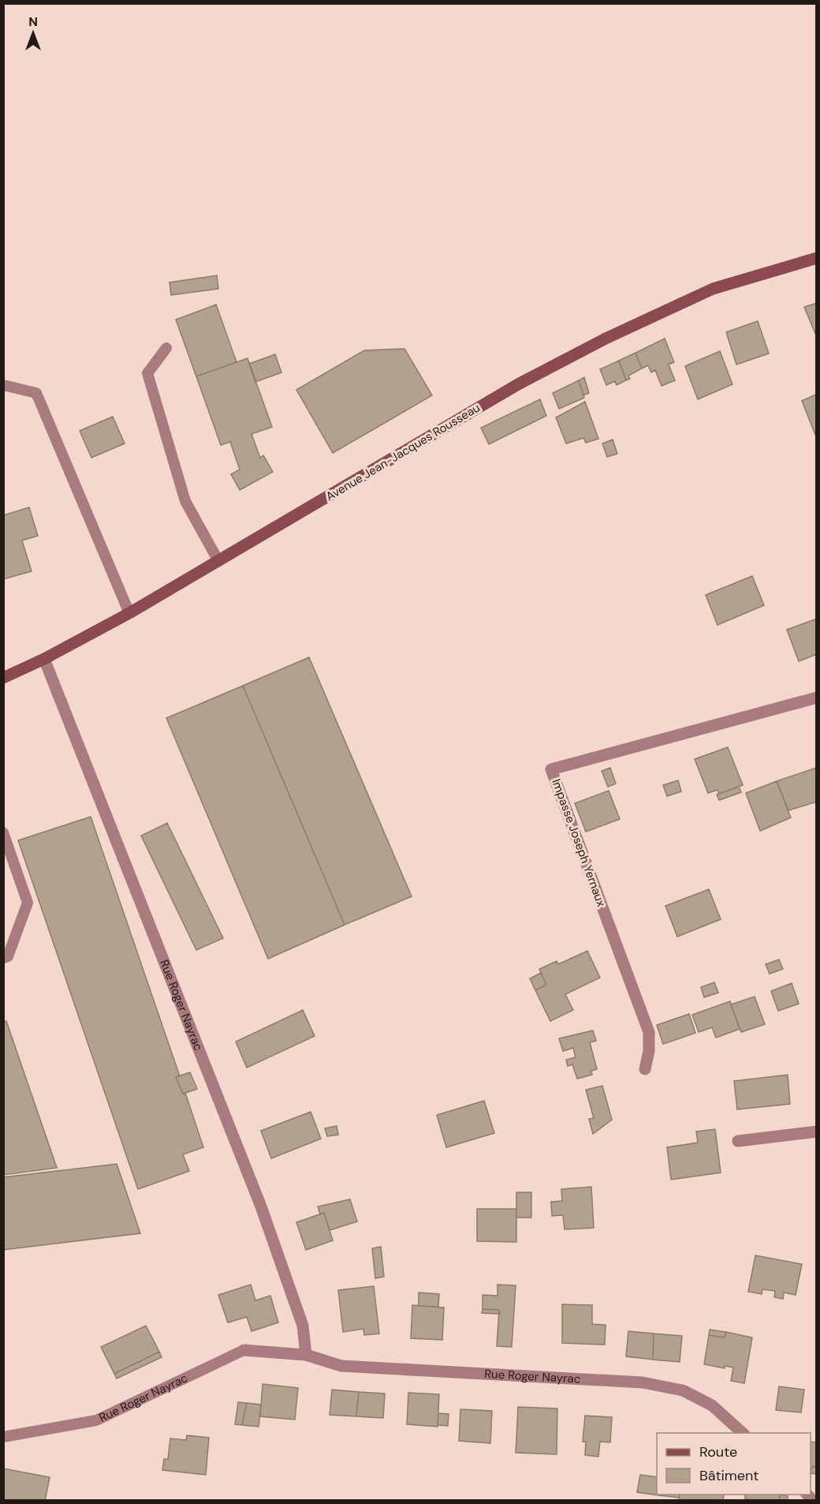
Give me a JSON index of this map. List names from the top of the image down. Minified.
{"streets":{"main road":["Avenue Jean-Jacques Rousseau"],"street":["Impasse Joseph Yernaux","Rue Roger Nayrac"]},"crossings":[["Avenue Jean-Jacques Rousseau","Rue Roger Nayrac"]],"legend":["Route","Bâtiment"],"north":"top"}
